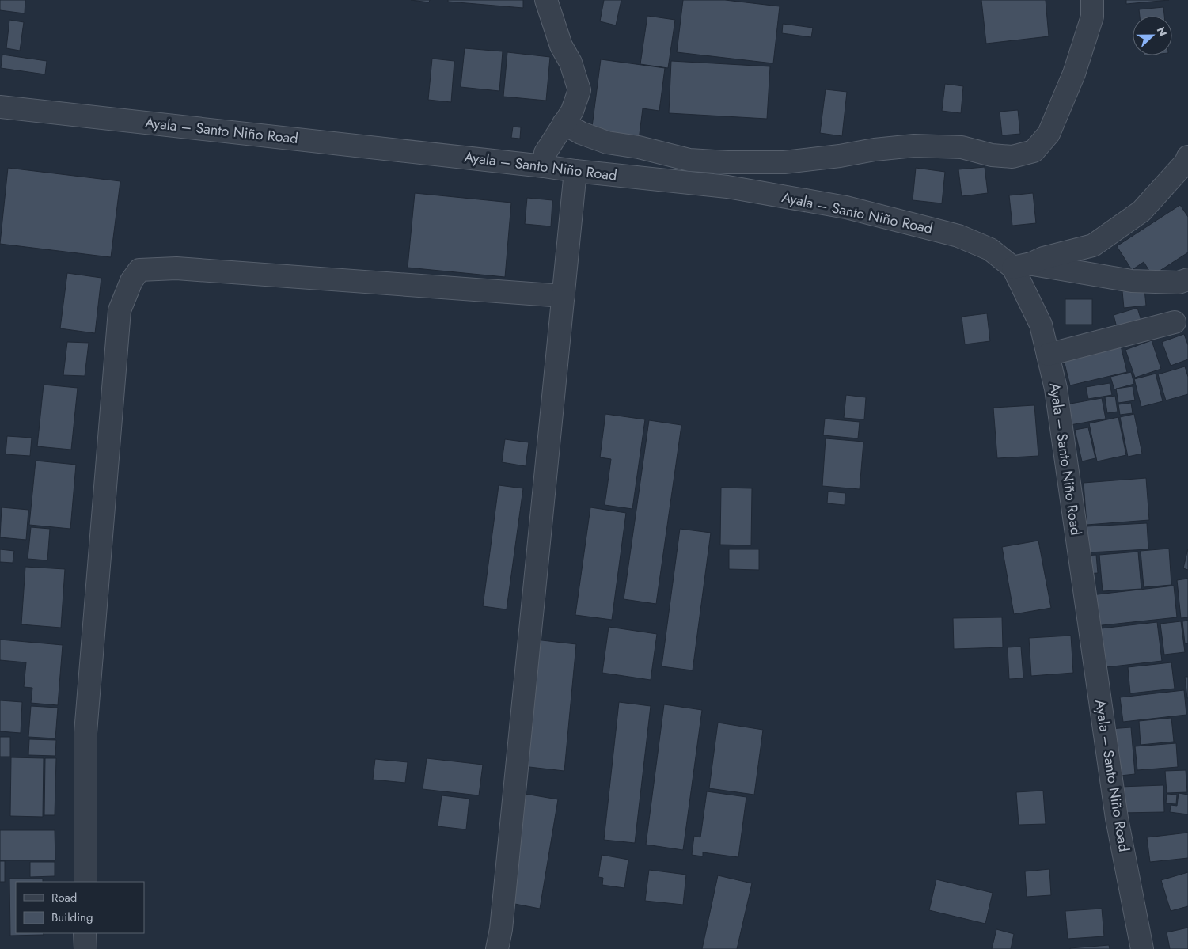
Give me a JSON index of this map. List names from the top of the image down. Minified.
{"streets":{"street":["Ayala – Santo Niño Road"]},"legend":["Road","Building"],"north":"right"}
